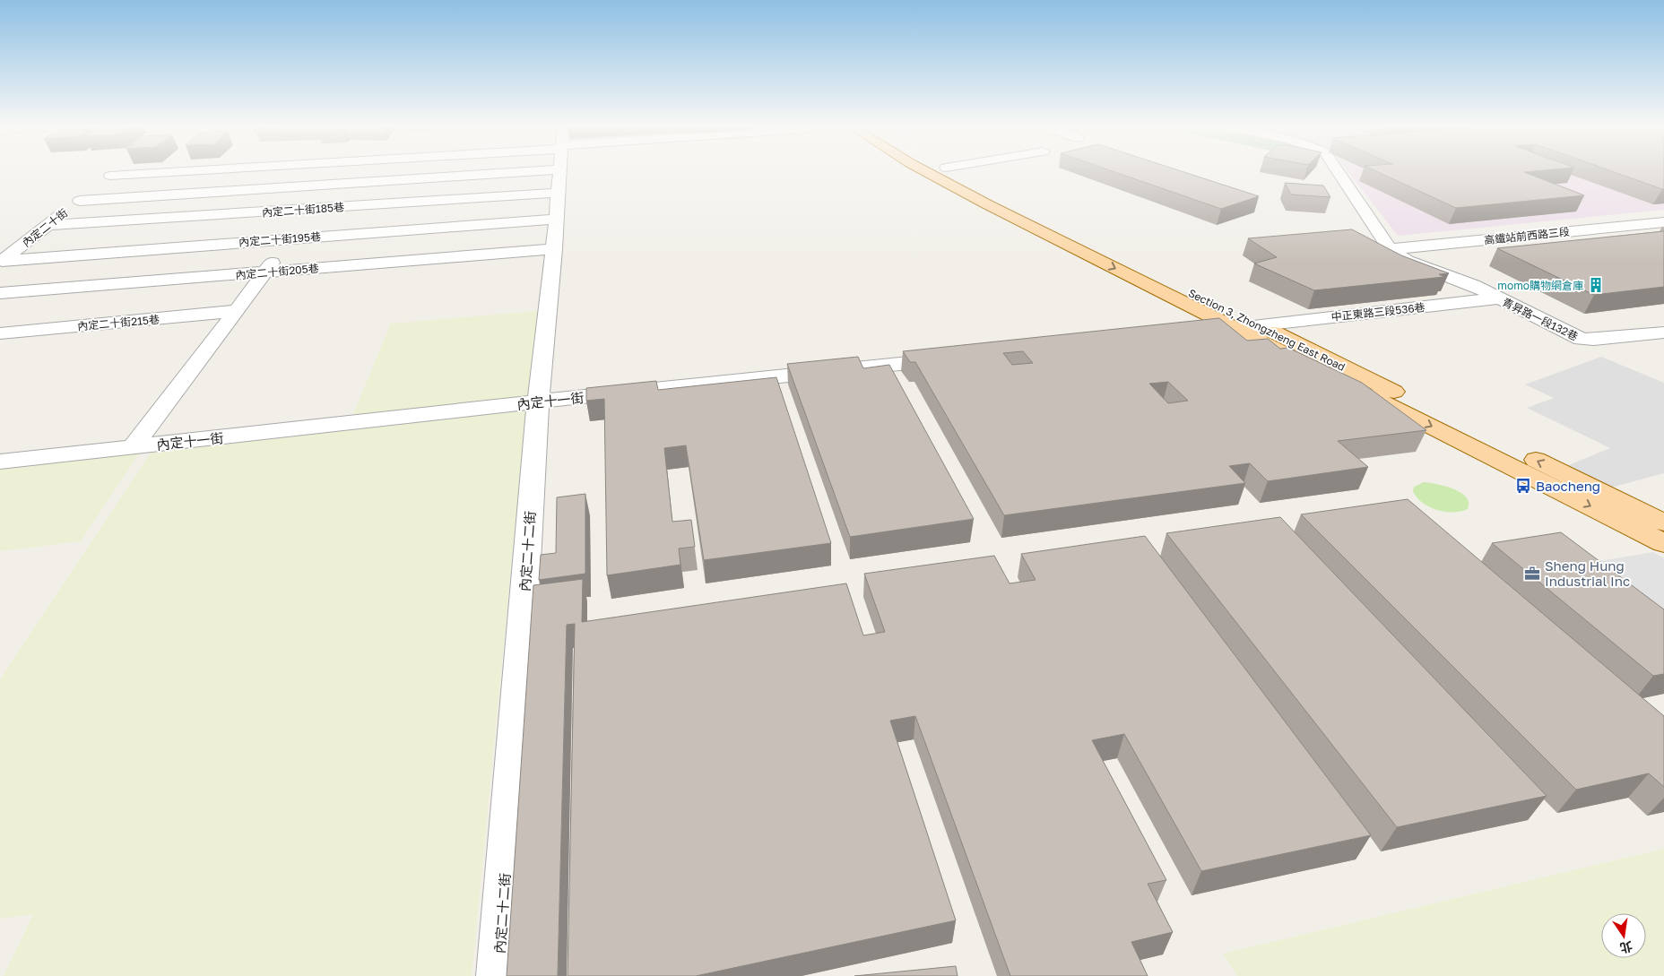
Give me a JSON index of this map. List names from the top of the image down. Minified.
{"streets":{"main road":["Section 3, Zhongzheng East Road"],"street":["內定二十街185巷","內定二十街","高鐵站前西路三段","內定二十街195巷","內定二十街205巷","中正東路三段536巷","青昇路一段132巷","內定二十街215巷","內定十一街","內定二十二街"]},"crossings":[["內定二十街185巷","內定二十街"],["內定二十街185巷","內定二十二街"],["內定二十街","內定二十街195巷"],["高鐵站前西路三段","青昇路一段132巷"],["內定二十街195巷","內定二十二街"],["內定二十街205巷","內定二十二街"],["中正東路三段536巷","青昇路一段132巷"],["中正東路三段536巷","Section 3, Zhongzheng East Road"],["內定十一街","內定二十二街"]],"places":{"building":["momo購物網倉庫"],"bus stop":["Baocheng"],"office":["Sheng Hung Industrial Inc"]},"north":"bottom"}
